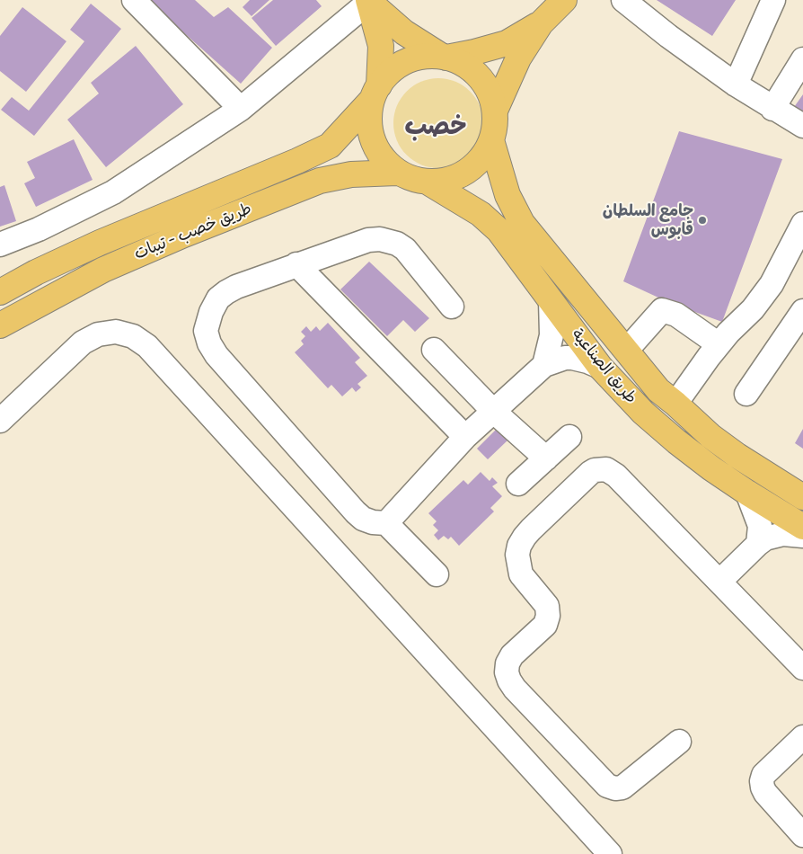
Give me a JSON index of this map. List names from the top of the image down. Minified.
{"streets":{"main road":["طريق خصب - تيبات","طريق الصناعية"]},"crossings":[["طريق خصب - تيبات","طريق الصناعية"]],"districts":["خصب"],"places":["جامع السلطان قابوس"]}
